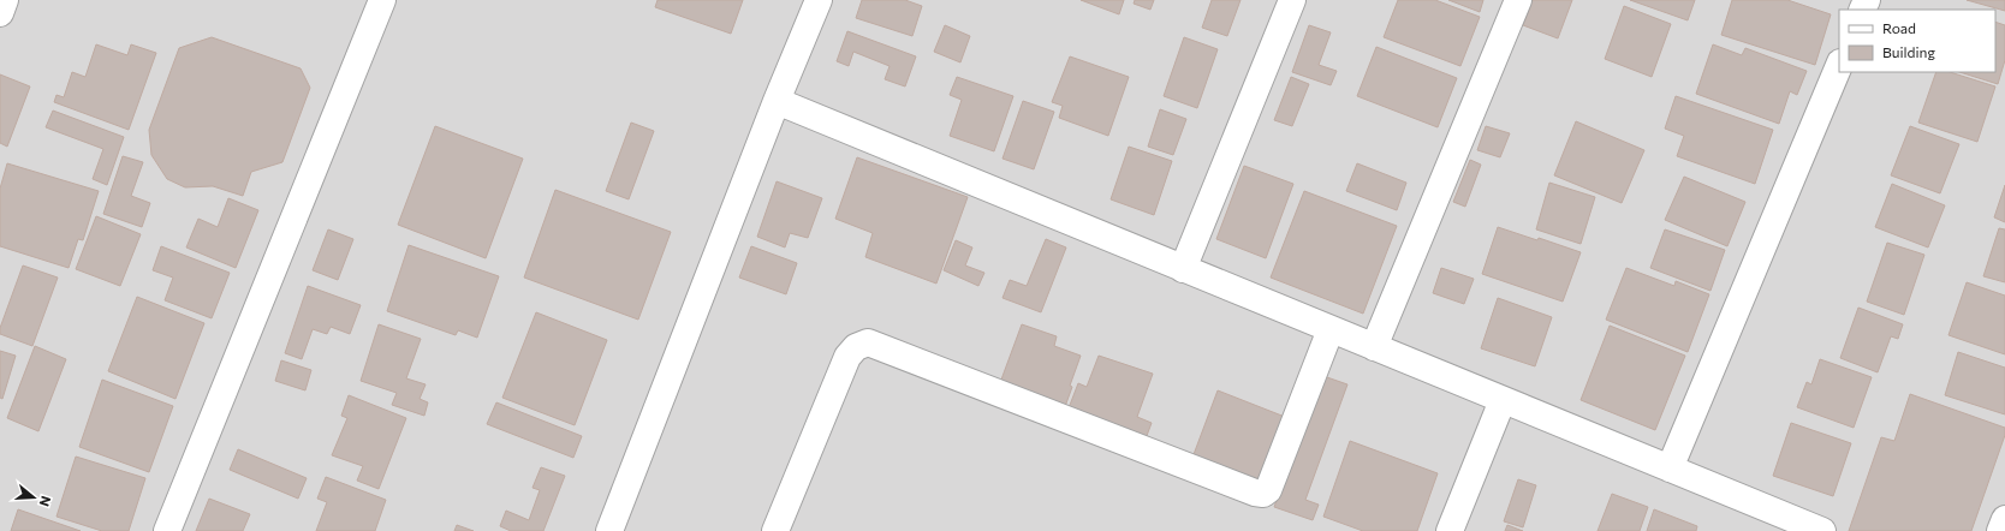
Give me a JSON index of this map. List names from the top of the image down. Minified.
{"legend":["Road","Building"],"north":"right"}
